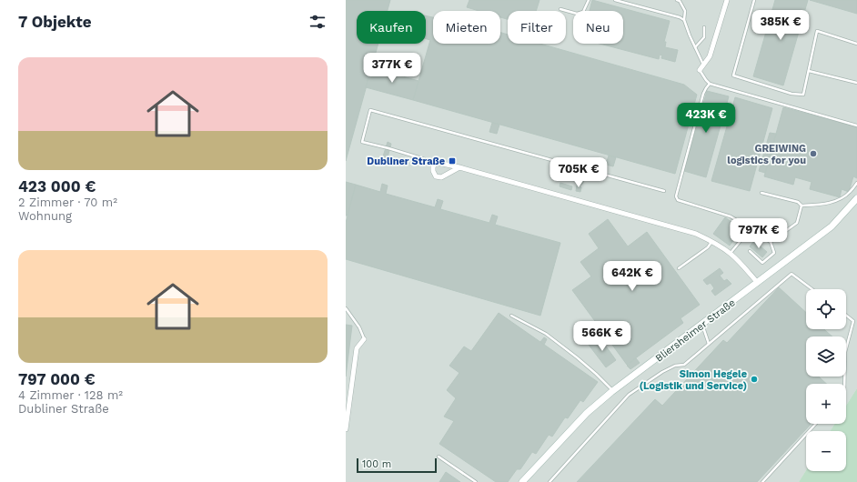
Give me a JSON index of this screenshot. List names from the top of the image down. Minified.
{"streets":{"street":["Bliersheimer Straße"]},"places":{"other":["GREIWING logistics for you","Simon Hegele (Logistik und Service)"],"transit":["Dubliner Straße"]},"scale_bar":"100 m","page":{"heading":"7 Objekte","price":["385K €","377K €","423K €","705K €","797K €","642K €","566K €"],"chip":["Kaufen","Mieten","Filter","Neu"],"list":[{"name":"423 000 €","note":"2 Zimmer · 70 m² · Wohnung"},{"name":"797 000 €","note":"4 Zimmer · 128 m² · Dubliner Straße"}],"map_buttons":["+","−"],"scale":"100 m"}}
